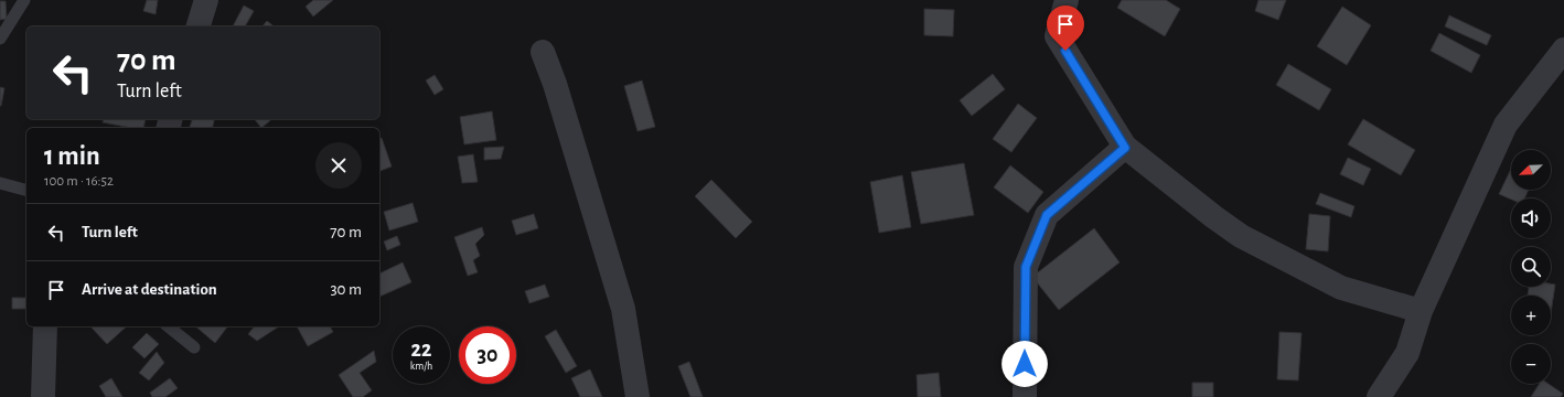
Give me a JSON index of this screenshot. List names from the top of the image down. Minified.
{"north":"bottom left","page":{"turn":["70 m","Turn left"],"heading":["1 min","100 m · 16:52"],"map_buttons":["+","−"],"list":[{"name":"Turn left","value":"70 m"},{"name":"Arrive at destination","value":"30 m"}],"speed":"22 km/h","limit":"30"}}
